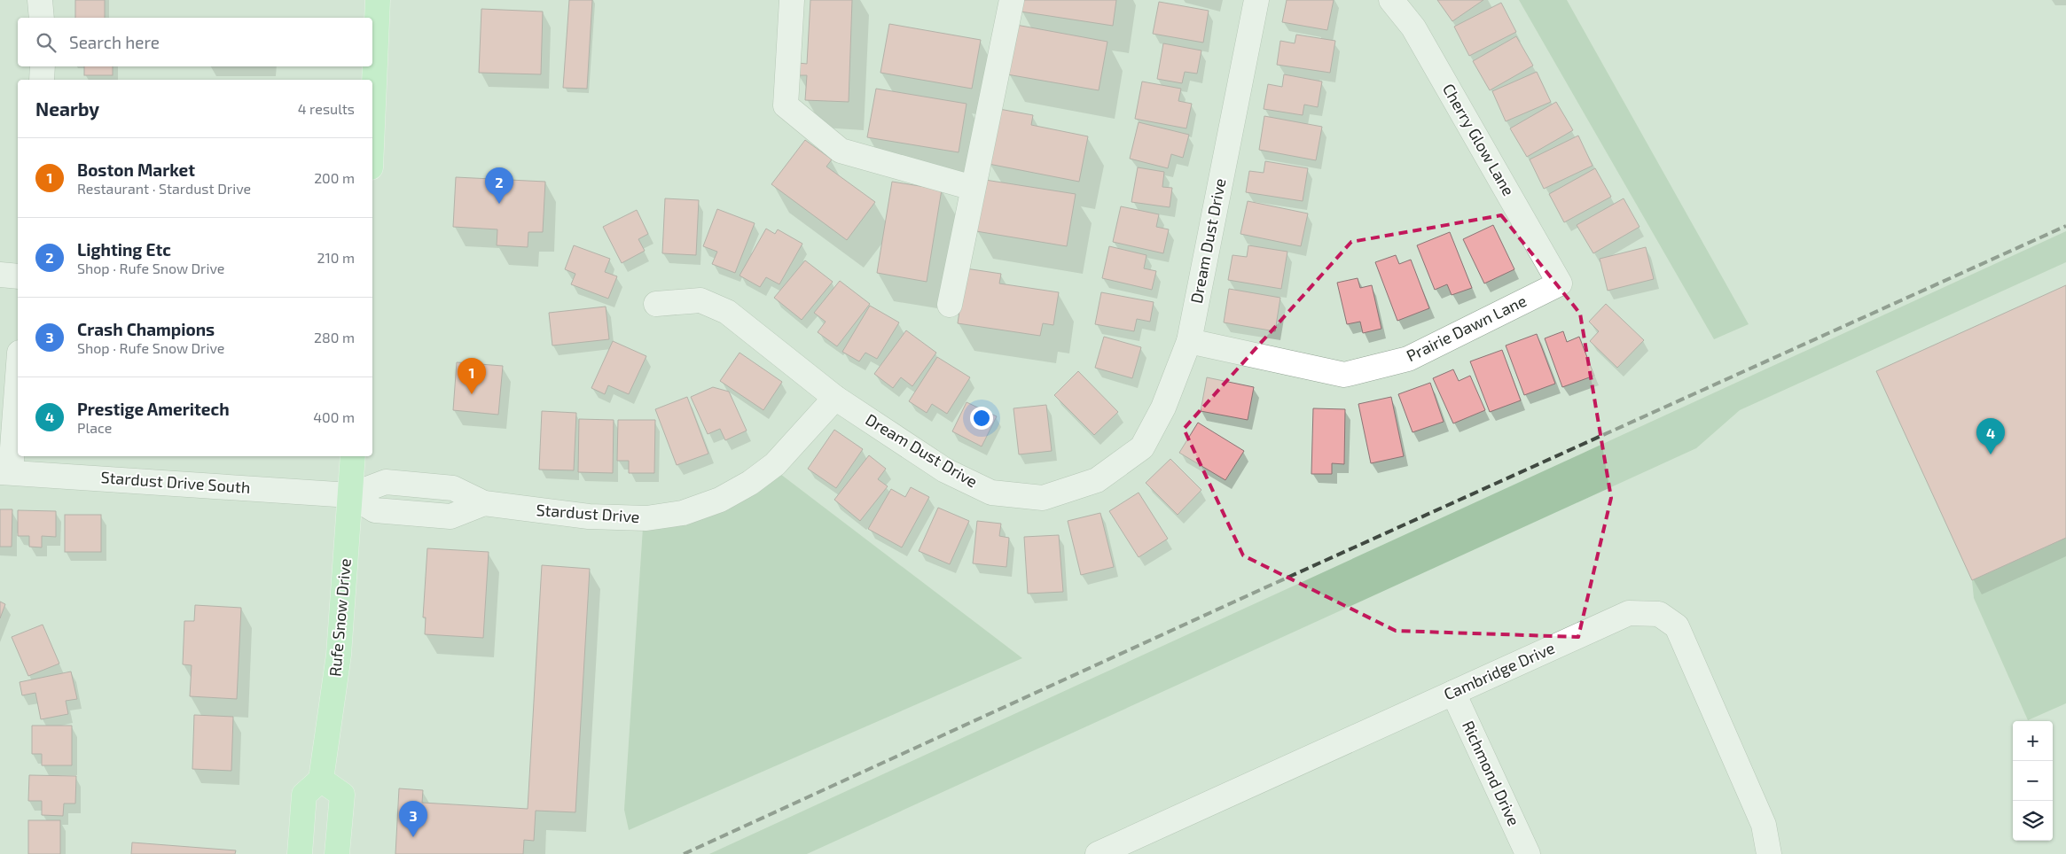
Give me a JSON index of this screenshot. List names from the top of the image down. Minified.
{"streets":{"main road":["Rufe Snow Drive"],"street":["Cherry Glow Lane","Dream Dust Drive","Prairie Dawn Lane","Stardust Drive South","Stardust Drive","Cambridge Drive","Richmond Drive"]},"crossings":[["Cherry Glow Lane","Prairie Dawn Lane"],["Dream Dust Drive","Prairie Dawn Lane"],["Dream Dust Drive","Stardust Drive"],["Stardust Drive South","Stardust Drive"],["Stardust Drive South","Rufe Snow Drive"],["Stardust Drive","Rufe Snow Drive"],["Cambridge Drive","Richmond Drive"]],"page":{"search":"Search here","heading":["Nearby","4 results"],"list":[{"mark":"1","name":"Boston Market","note":"Restaurant · Stardust Drive","value":"200 m"},{"mark":"2","name":"Lighting Etc","note":"Shop · Rufe Snow Drive","value":"210 m"},{"mark":"3","name":"Crash Champions","note":"Shop · Rufe Snow Drive","value":"280 m"},{"mark":"4","name":"Prestige Ameritech","note":"Place","value":"400 m"}],"pins":["2","1","4","3"],"map_buttons":["+","−"]}}
